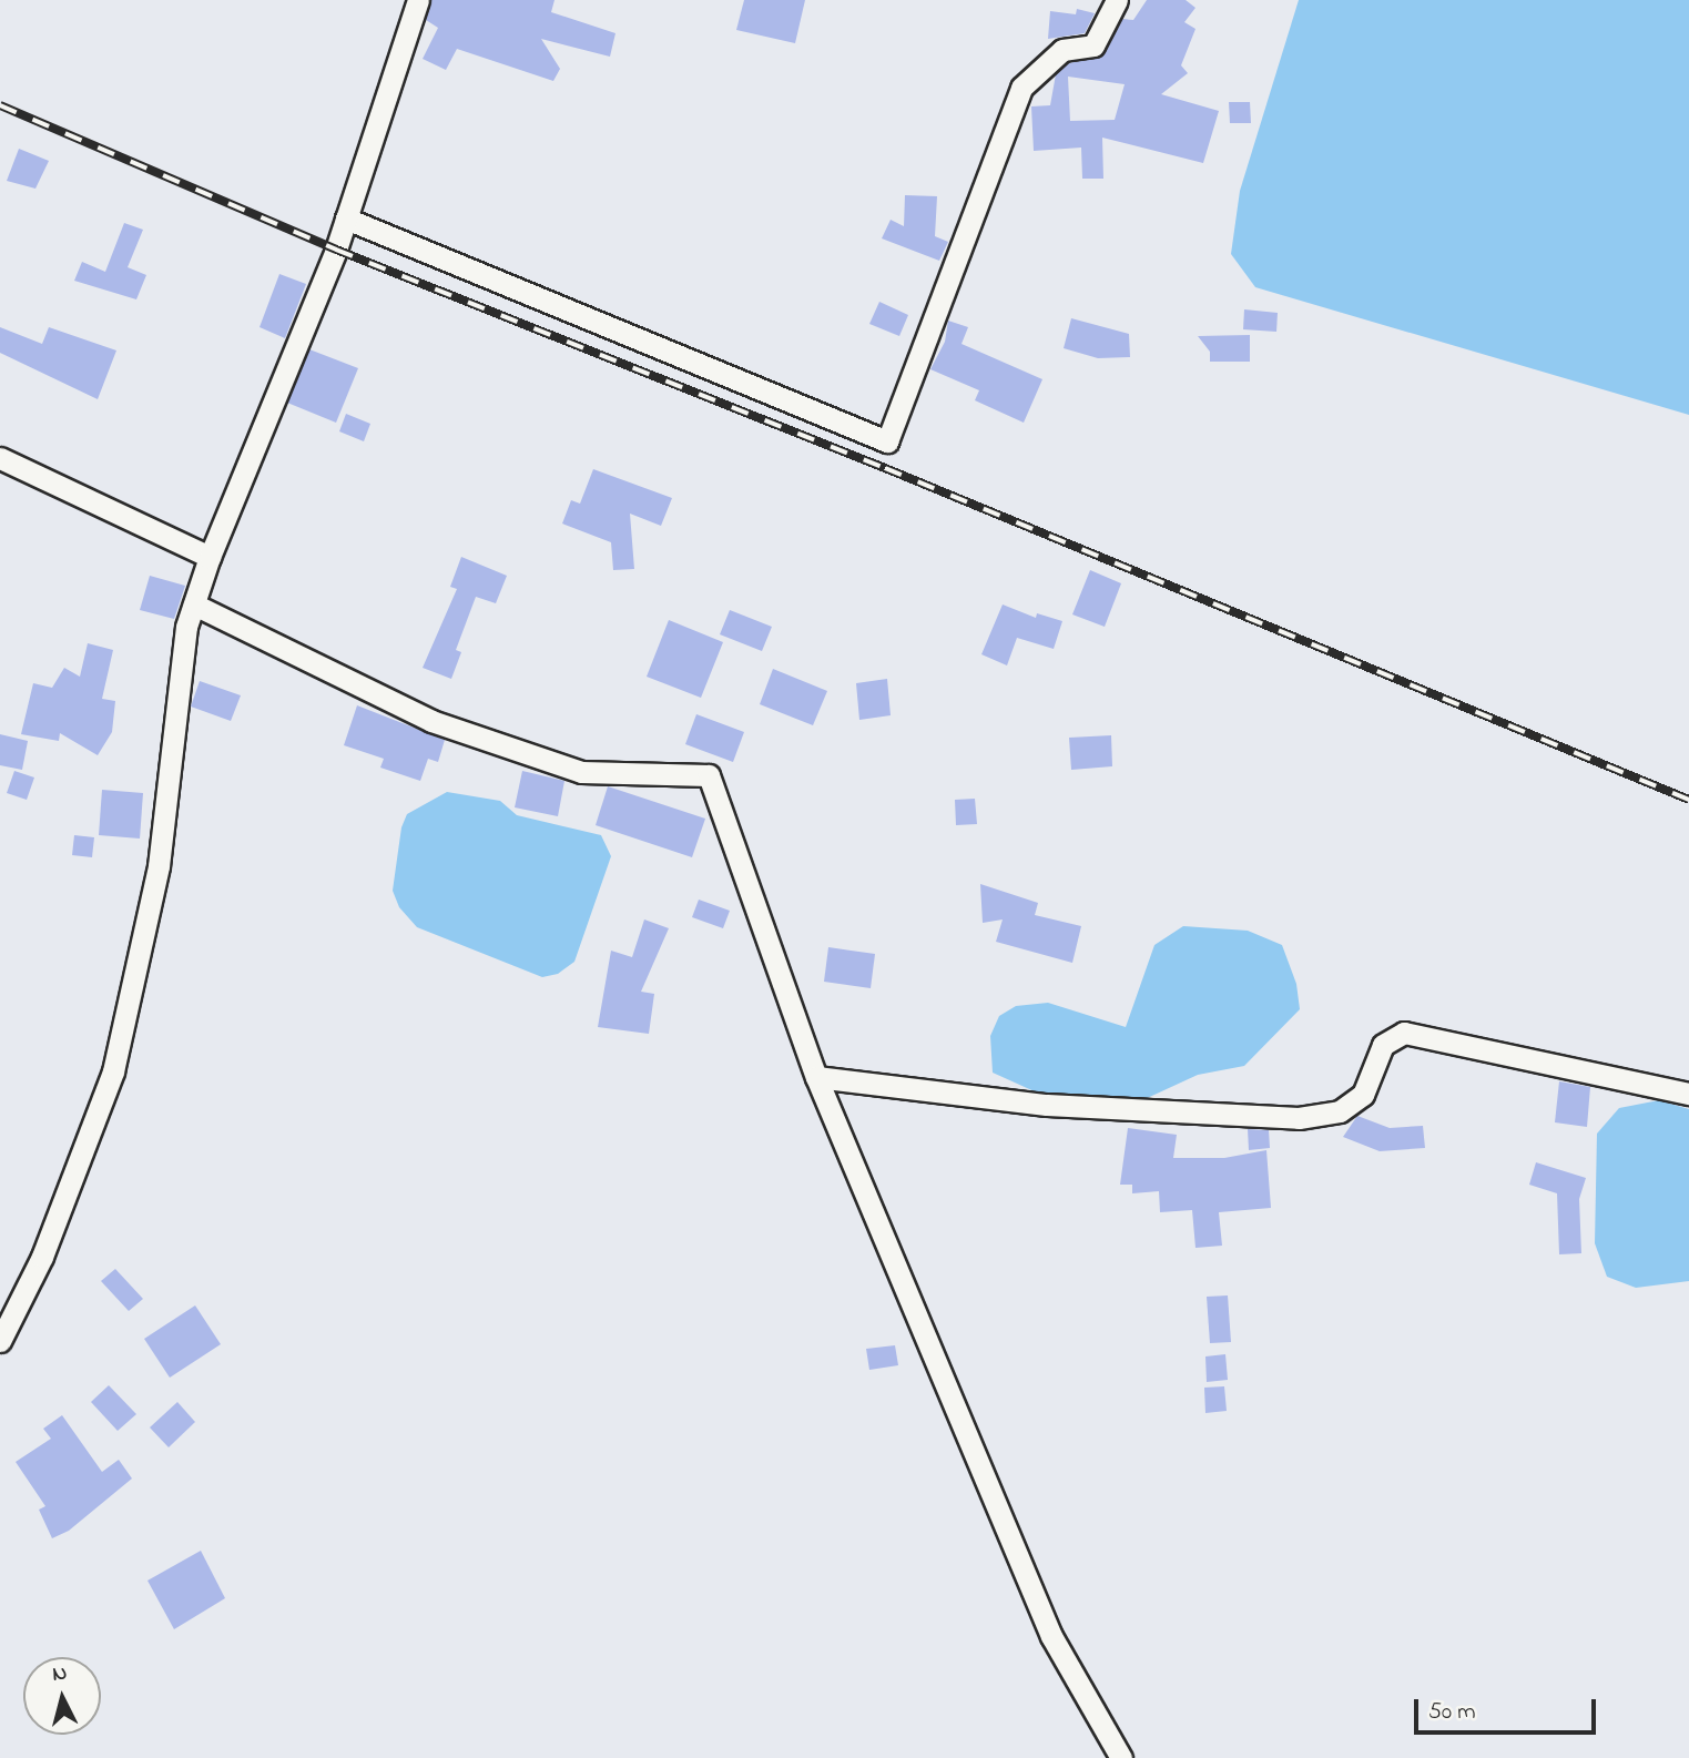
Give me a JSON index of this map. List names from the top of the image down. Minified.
{"scale_bar":"50 m","north":"top"}
